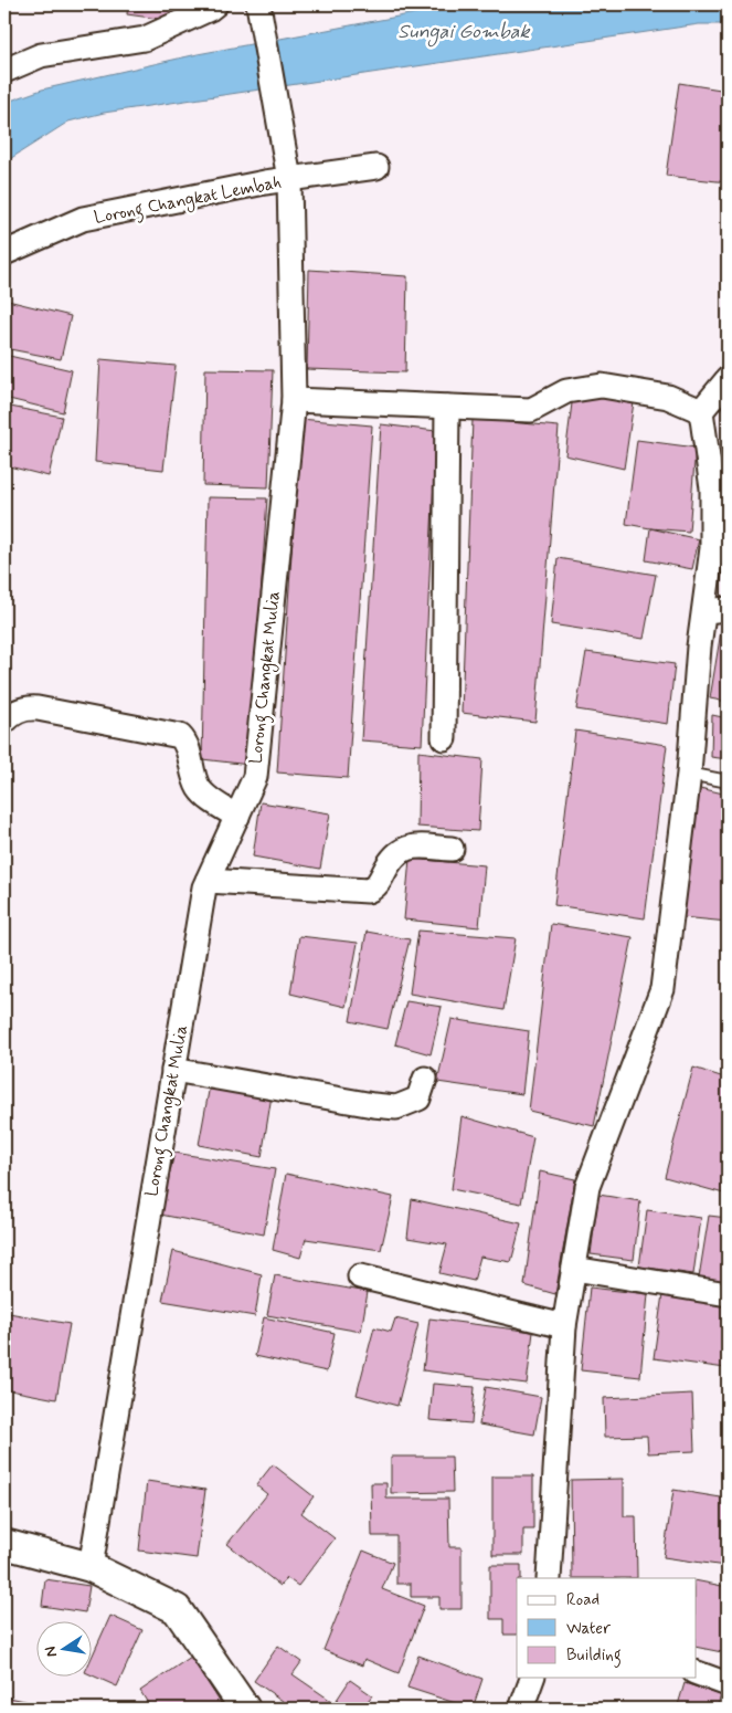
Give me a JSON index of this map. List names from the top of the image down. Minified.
{"streets":{"street":["Lorong Changkat Lembah","Lorong Changkat Mulia"]},"crossings":[["Lorong Changkat Lembah","Lorong Changkat Mulia"]],"water":["Sungai Gombak"],"legend":["Road","Water","Building"],"north":"left"}
